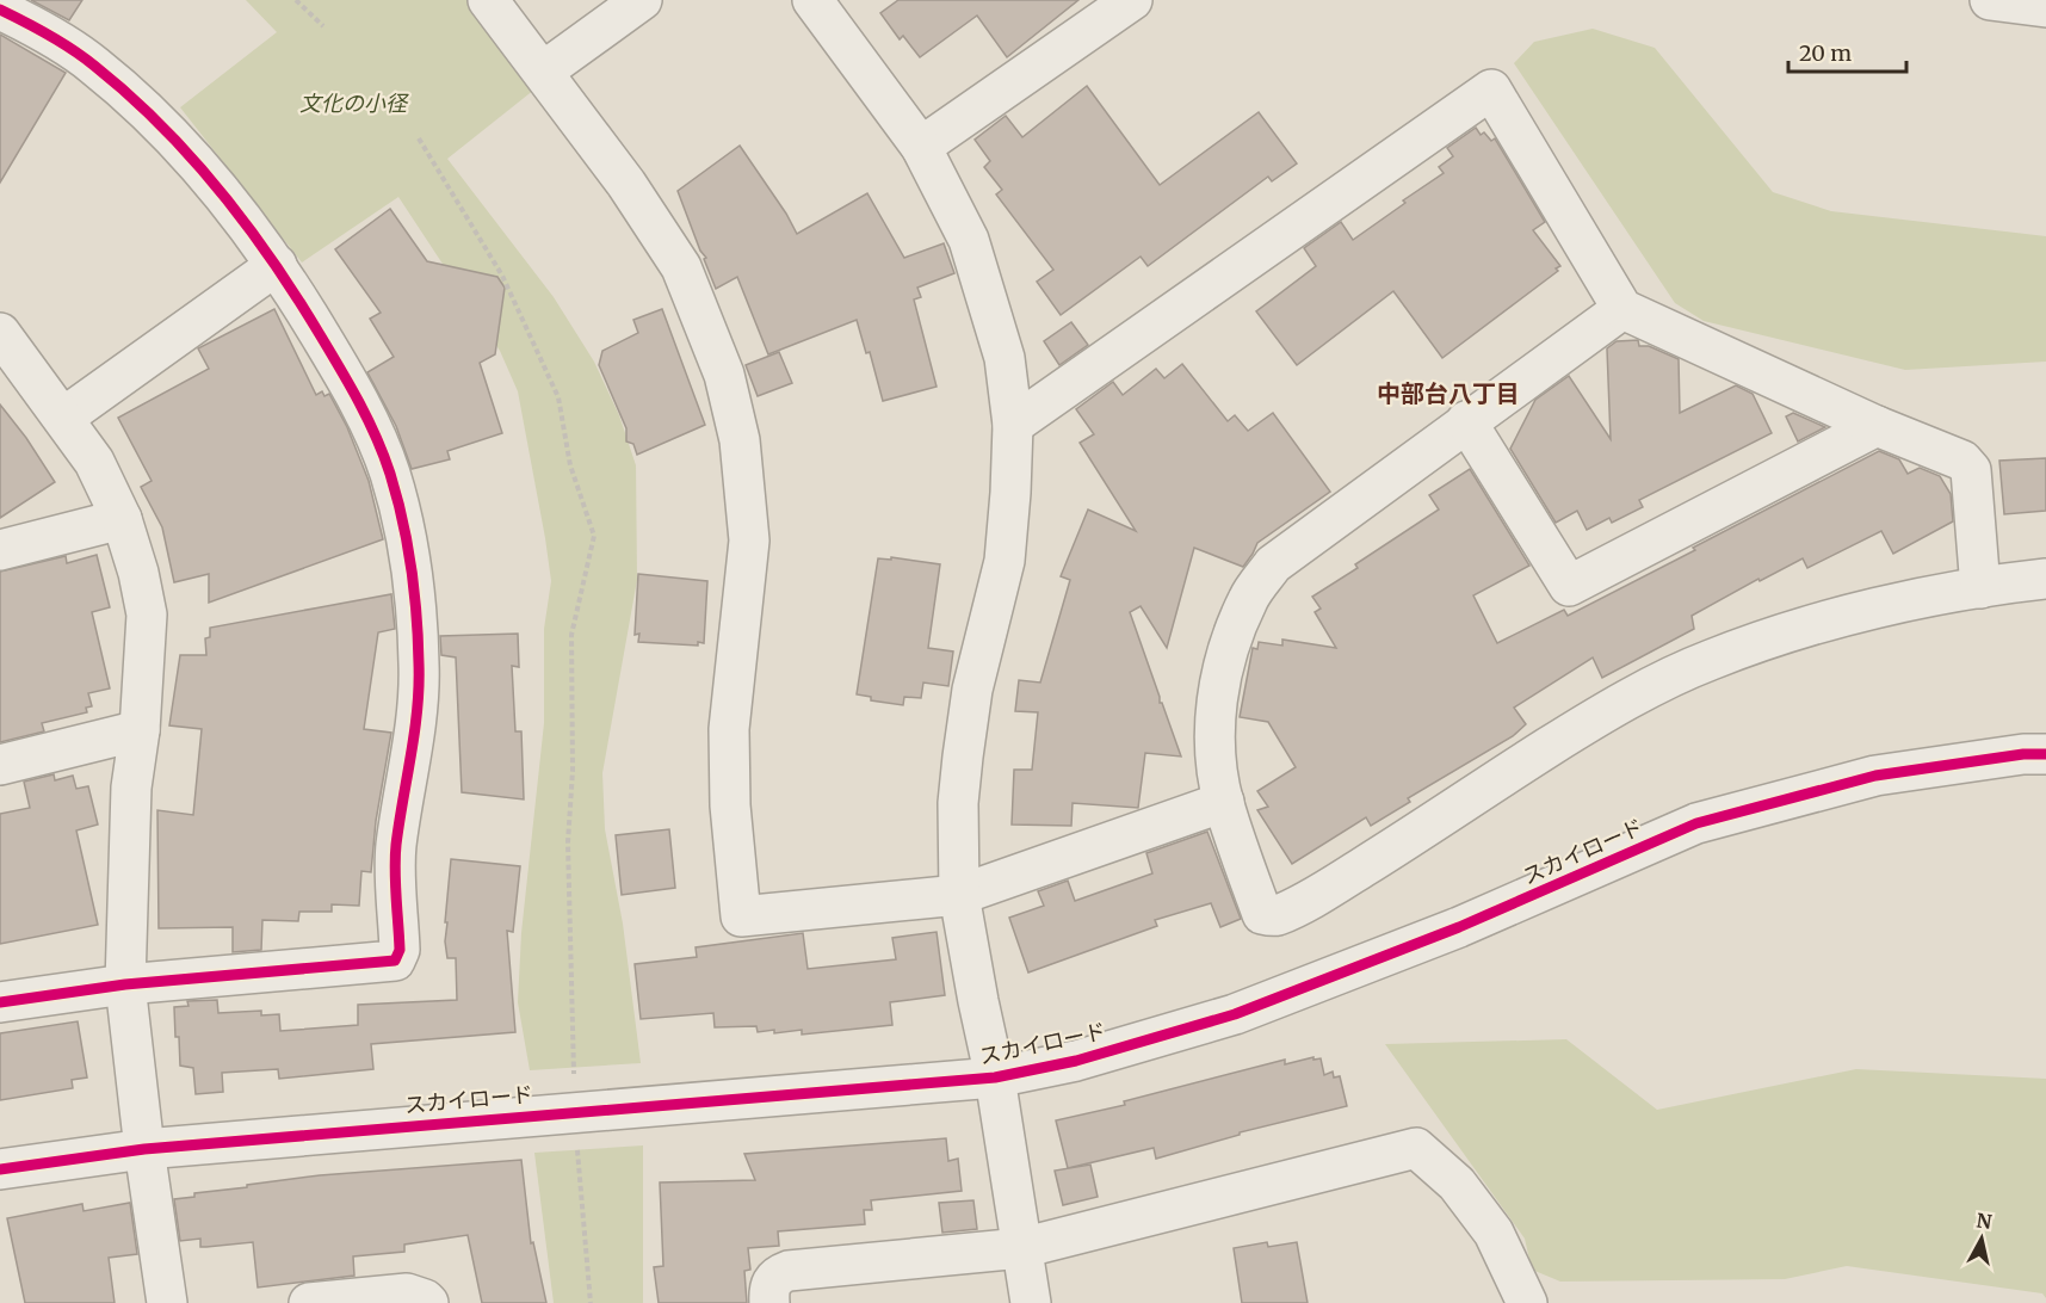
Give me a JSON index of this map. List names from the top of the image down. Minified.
{"streets":{"street":["スカイロード"]},"districts":["中部台八丁目"],"parks":["文化の小径"],"scale_bar":"20 m","north":"top"}
